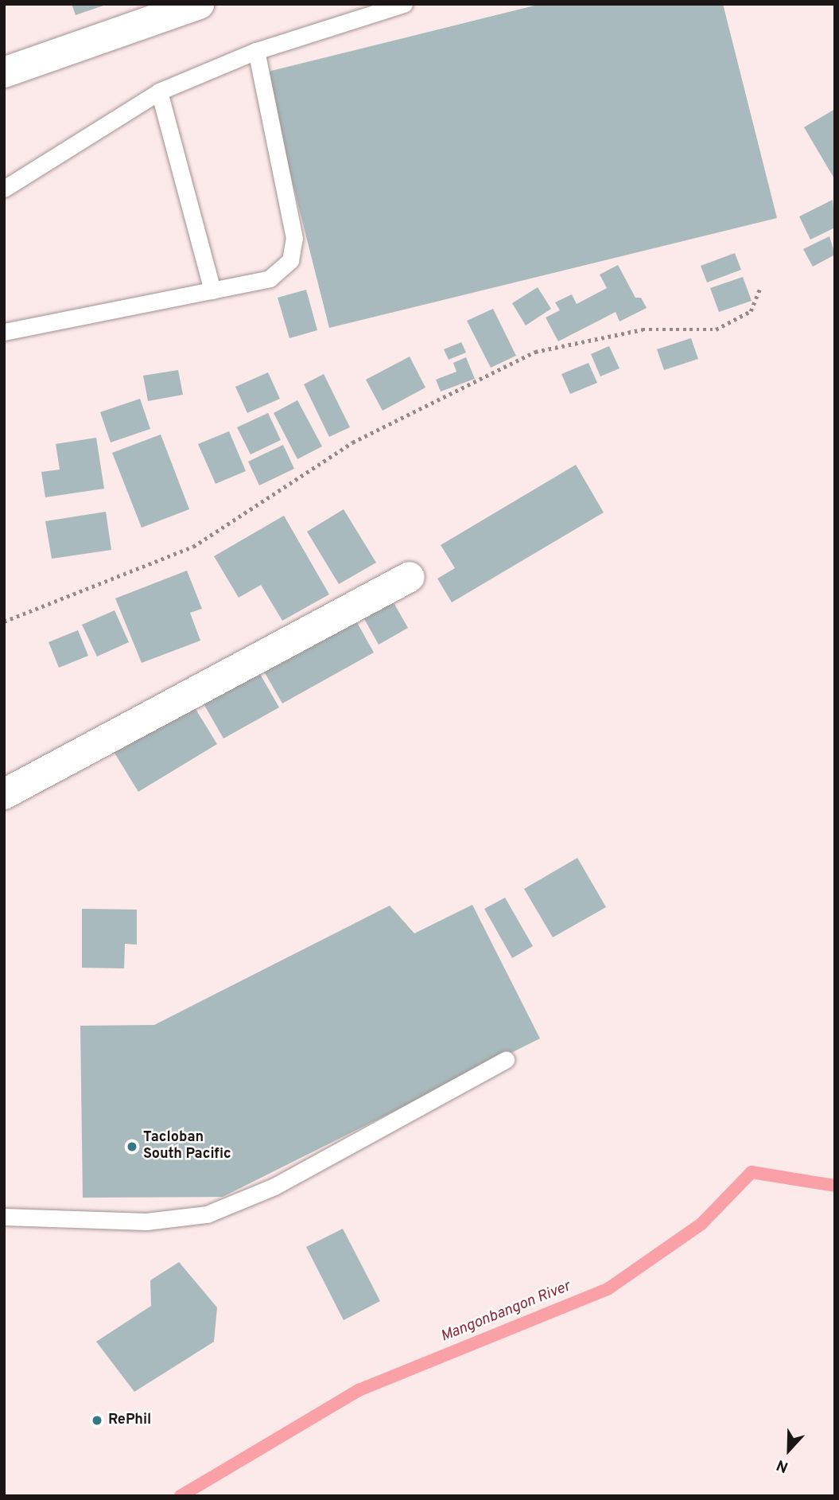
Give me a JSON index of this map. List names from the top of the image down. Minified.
{"water":["Mangonbangon River"],"places":["Tacloban South Pacific","RePhil"],"north":"bottom"}
